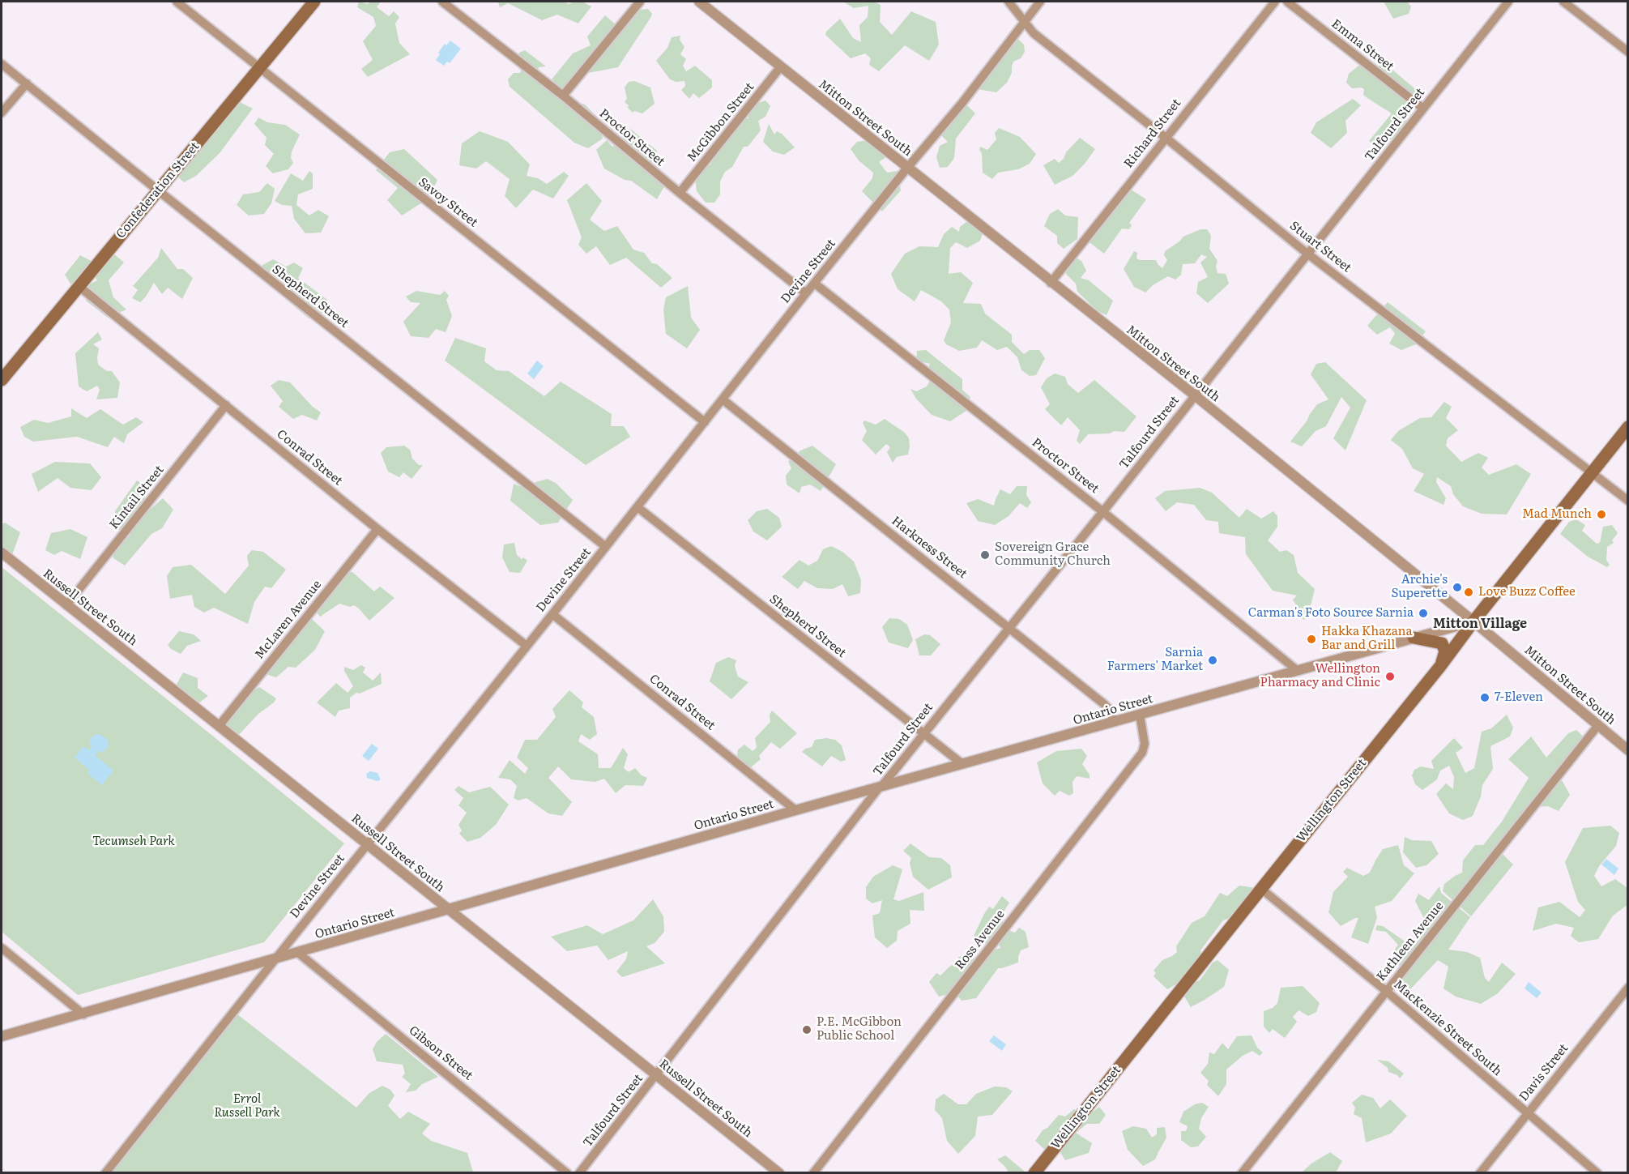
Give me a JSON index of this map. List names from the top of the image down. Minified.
{"streets":{"main road":["Confederation Street","Wellington Street"],"street":["Emma Street","Mitton Street South","McGibbon Street","Talfourd Street","Richard Street","Proctor Street","Savoy Street","Stuart Street","Devine Street","Shepherd Street","Conrad Street","Kintail Street","Harkness Street","Russell Street South","McLaren Avenue","Ontario Street","Ross Avenue","Kathleen Avenue","MacKenzie Street South","Gibson Street","Davis Street"]},"crossings":[["Emma Street","Talfourd Street"],["Mitton Street South","McGibbon Street"],["Mitton Street South","Talfourd Street"],["Mitton Street South","Richard Street"],["Mitton Street South","Devine Street"],["Mitton Street South","Ontario Street"],["Mitton Street South","Wellington Street"],["Mitton Street South","Kathleen Avenue"],["McGibbon Street","Proctor Street"],["Talfourd Street","Proctor Street"],["Talfourd Street","Stuart Street"],["Talfourd Street","Shepherd Street"],["Talfourd Street","Harkness Street"],["Talfourd Street","Russell Street South"],["Talfourd Street","Ontario Street"],["Richard Street","Stuart Street"],["Proctor Street","Devine Street"],["Proctor Street","Ontario Street"],["Confederation Street","Savoy Street"],["Confederation Street","Shepherd Street"],["Confederation Street","Conrad Street"],["Savoy Street","Devine Street"],["Stuart Street","Devine Street"],["Stuart Street","Wellington Street"],["Devine Street","Shepherd Street"],["Devine Street","Conrad Street"],["Devine Street","Harkness Street"],["Devine Street","Russell Street South"],["Devine Street","Ontario Street"],["Shepherd Street","Ontario Street"],["Conrad Street","Kintail Street"],["Conrad Street","McLaren Avenue"],["Conrad Street","Ontario Street"],["Kintail Street","Russell Street South"],["Harkness Street","Ontario Street"],["Russell Street South","McLaren Avenue"],["Russell Street South","Ontario Street"],["Ontario Street","Wellington Street"],["Ontario Street","Ross Avenue"],["Ontario Street","Gibson Street"],["Wellington Street","MacKenzie Street South"],["Kathleen Avenue","MacKenzie Street South"],["MacKenzie Street South","Davis Street"]],"districts":["Mitton Village"],"parks":["Tecumseh Park","Errol Russell Park"],"places":["Mad Munch","Sovereign Grace Community Church","Archie's Superette","Love Buzz Coffee","Carman's Foto Source Sarnia","Hakka Khazana Bar and Grill","Sarnia Farmers' Market","Wellington Pharmacy and Clinic","7-Eleven","P.E. McGibbon Public School"]}
